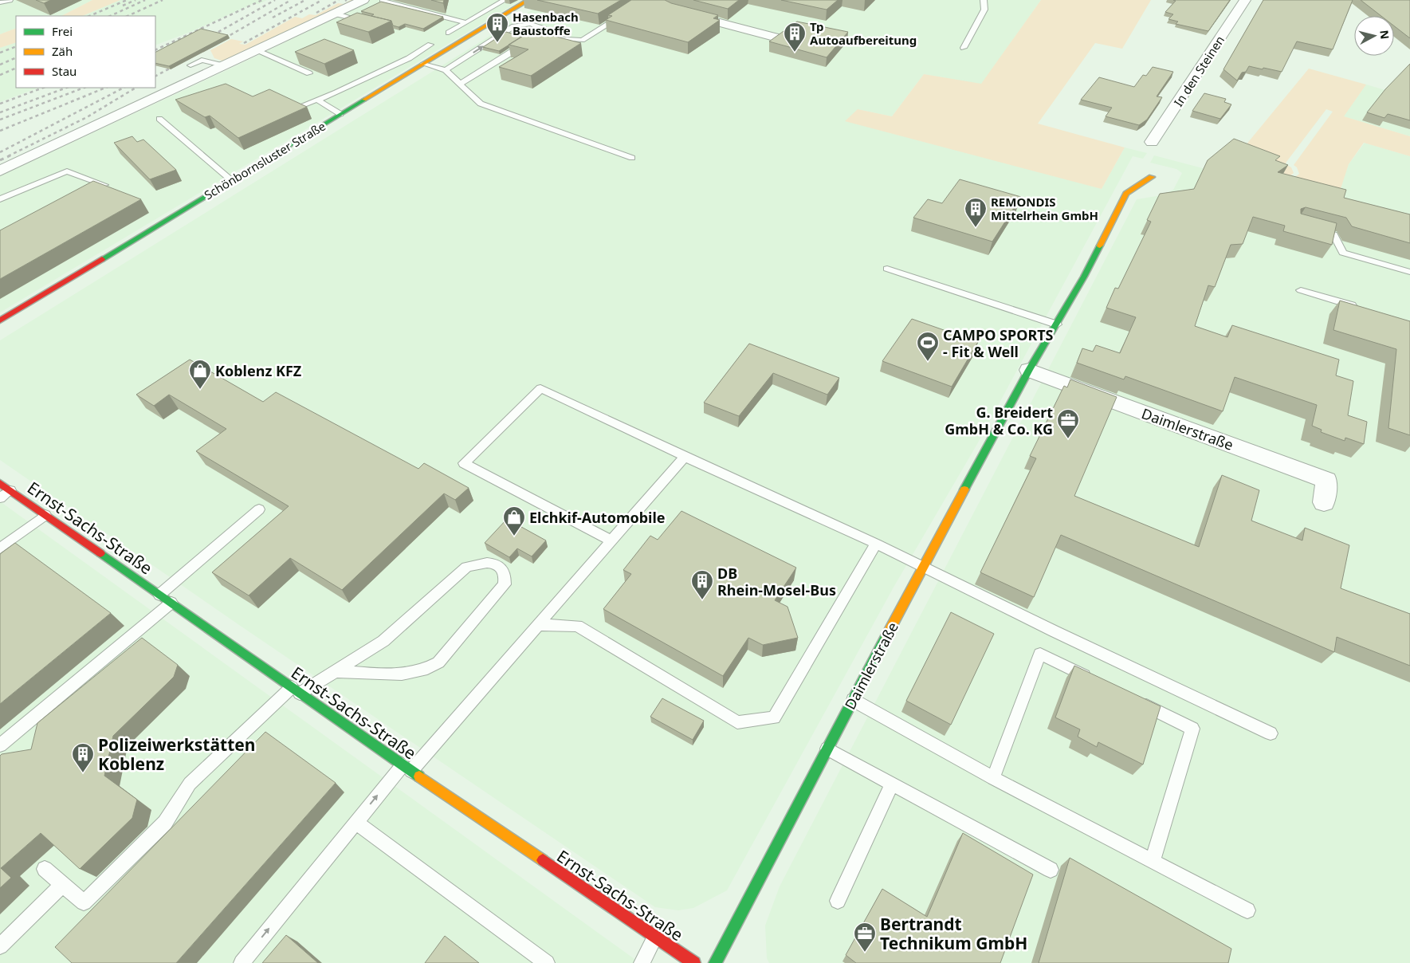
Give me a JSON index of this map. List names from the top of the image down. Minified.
{"streets":{"street":["In den Steinen","Schönbornsluster Straße","Daimlerstraße","Ernst-Sachs-Straße"]},"places":{"building":["Hasenbach Baustoffe","Tp Autoaufbereitung","REMONDIS Mittelrhein GmbH","DB Rhein-Mosel-Bus","Polizeiwerkstätten Koblenz"],"sports":["CAMPO SPORTS - Fit & Well"],"shop":["Koblenz KFZ","Elchkif-Automobile"],"office":["G. Breidert GmbH & Co. KG","Bertrandt Technikum GmbH"]},"legend":["Frei","Zäh","Stau"],"north":"right"}
